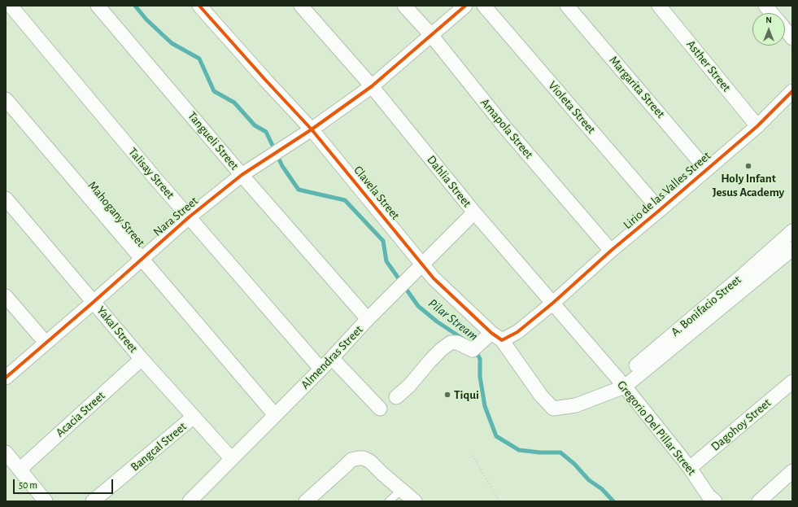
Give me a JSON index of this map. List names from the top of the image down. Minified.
{"streets":{"street":["Asther Street","Margarita Street","Violeta Street","Amapola Street","Tangueli Street","Talisay Street","Dahlia Street","Lirio de las Valles Street","Clavela Street","Mahogany Street","Nara Street","A. Bonifacio Street","Yakal Street","Almendras Street","Acacia Street","Dagohoy Street","Gregorio Del Pillar Street","Bangcal Street"]},"crossings":[["Asther Street","Lirio de las Valles Street"],["Margarita Street","Lirio de las Valles Street"],["Violeta Street","Lirio de las Valles Street"],["Amapola Street","Lirio de las Valles Street"],["Amapola Street","Nara Street"],["Tangueli Street","Nara Street"],["Tangueli Street","Almendras Street"],["Talisay Street","Nara Street"],["Talisay Street","Almendras Street"],["Dahlia Street","Lirio de las Valles Street"],["Dahlia Street","Nara Street"],["Dahlia Street","Almendras Street"],["Dahlia Street","Gregorio Del Pillar Street"],["Clavela Street","Nara Street"],["Clavela Street","A. Bonifacio Street"],["Clavela Street","Almendras Street"],["Clavela Street","Gregorio Del Pillar Street"],["Mahogany Street","Nara Street"],["Mahogany Street","Almendras Street"],["Nara Street","Yakal Street"],["A. Bonifacio Street","Gregorio Del Pillar Street"],["Yakal Street","Almendras Street"],["Yakal Street","Acacia Street"],["Yakal Street","Bangcal Street"],["Dagohoy Street","Gregorio Del Pillar Street"]],"water":["Pilar Stream"],"places":["Holy Infant Jesus Academy","Tiqui"],"scale_bar":"50 m","north":"top"}
